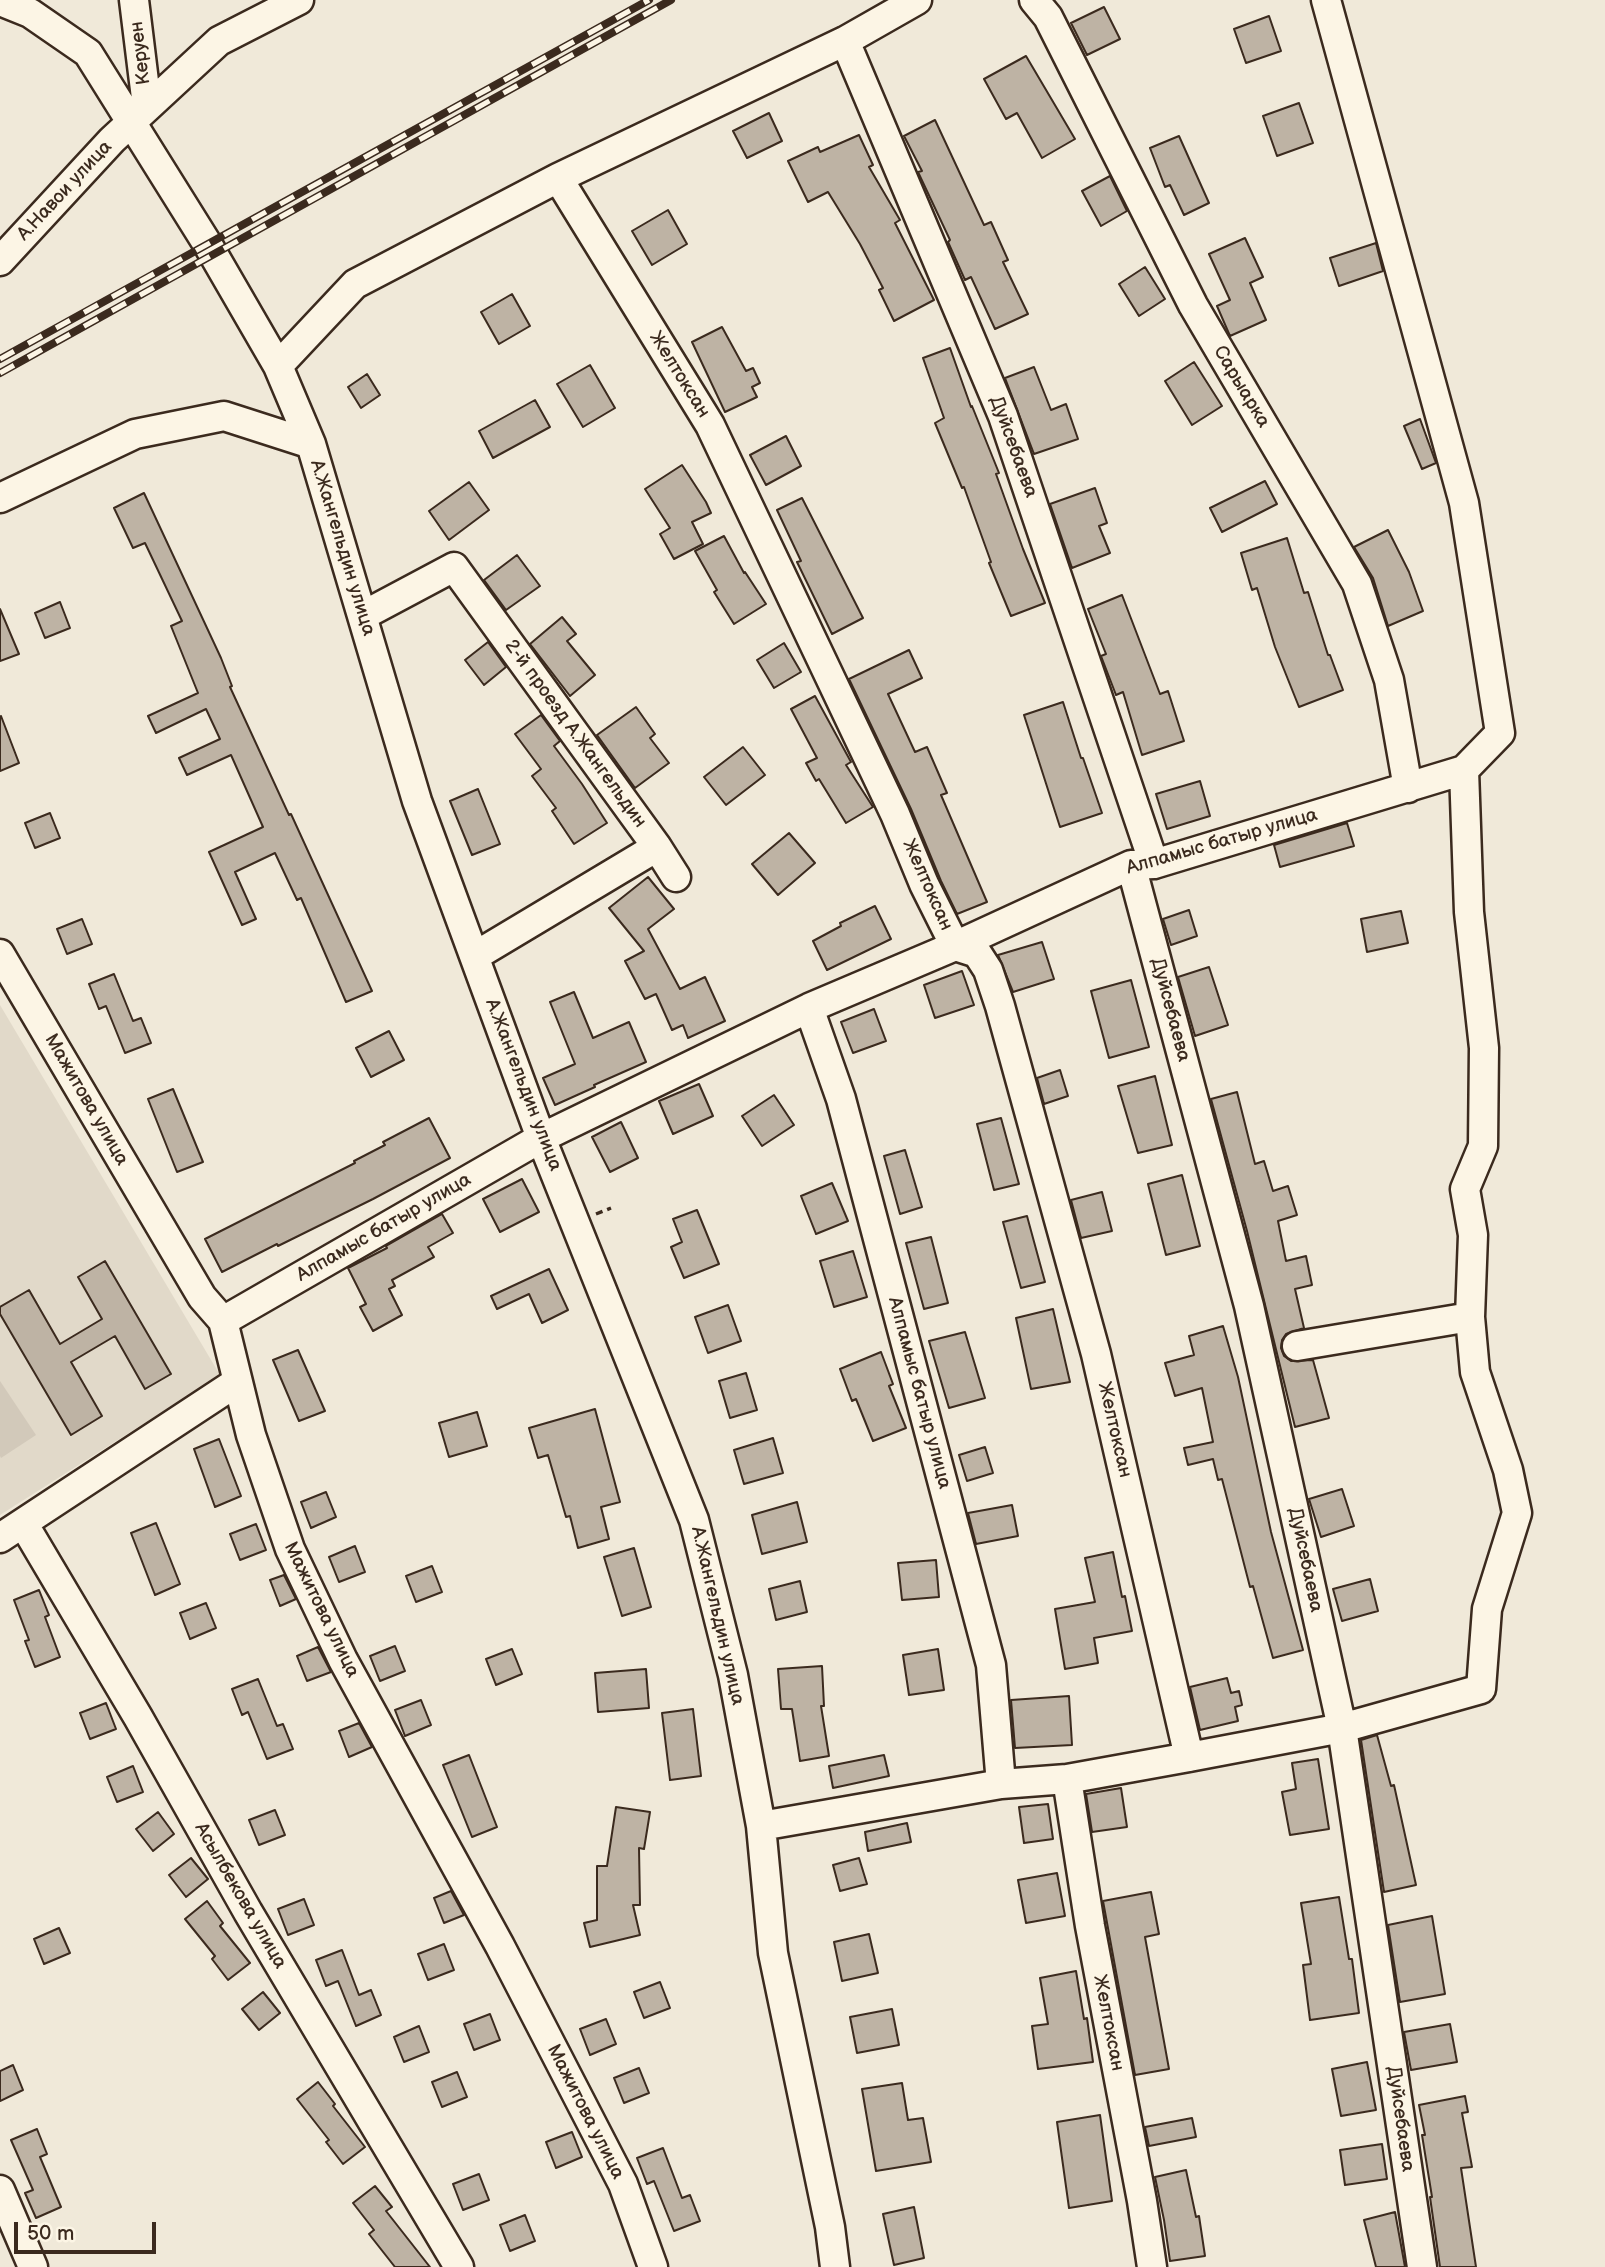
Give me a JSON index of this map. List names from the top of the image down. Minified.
{"streets":{"street":["Керуен","А.Навои улица","Желтоксан","Сарыарка","Дуйсебаева","А.Жангельдин улица","2-й проезд А.Жангельдин","Алпамыс батыр улица","Мажитова улица","Асылбекова улица"]},"crossings":[["Керуен","А.Навои улица"],["Керуен","А.Жангельдин улица"],["А.Навои улица","А.Жангельдин улица"],["Желтоксан","Алпамыс батыр улица"],["Сарыарка","Алпамыс батыр улица"],["Дуйсебаева","Алпамыс батыр улица"],["А.Жангельдин улица","2-й проезд А.Жангельдин"],["А.Жангельдин улица","Алпамыс батыр улица"],["Алпамыс батыр улица","Мажитова улица"]],"scale_bar":"50 m"}
